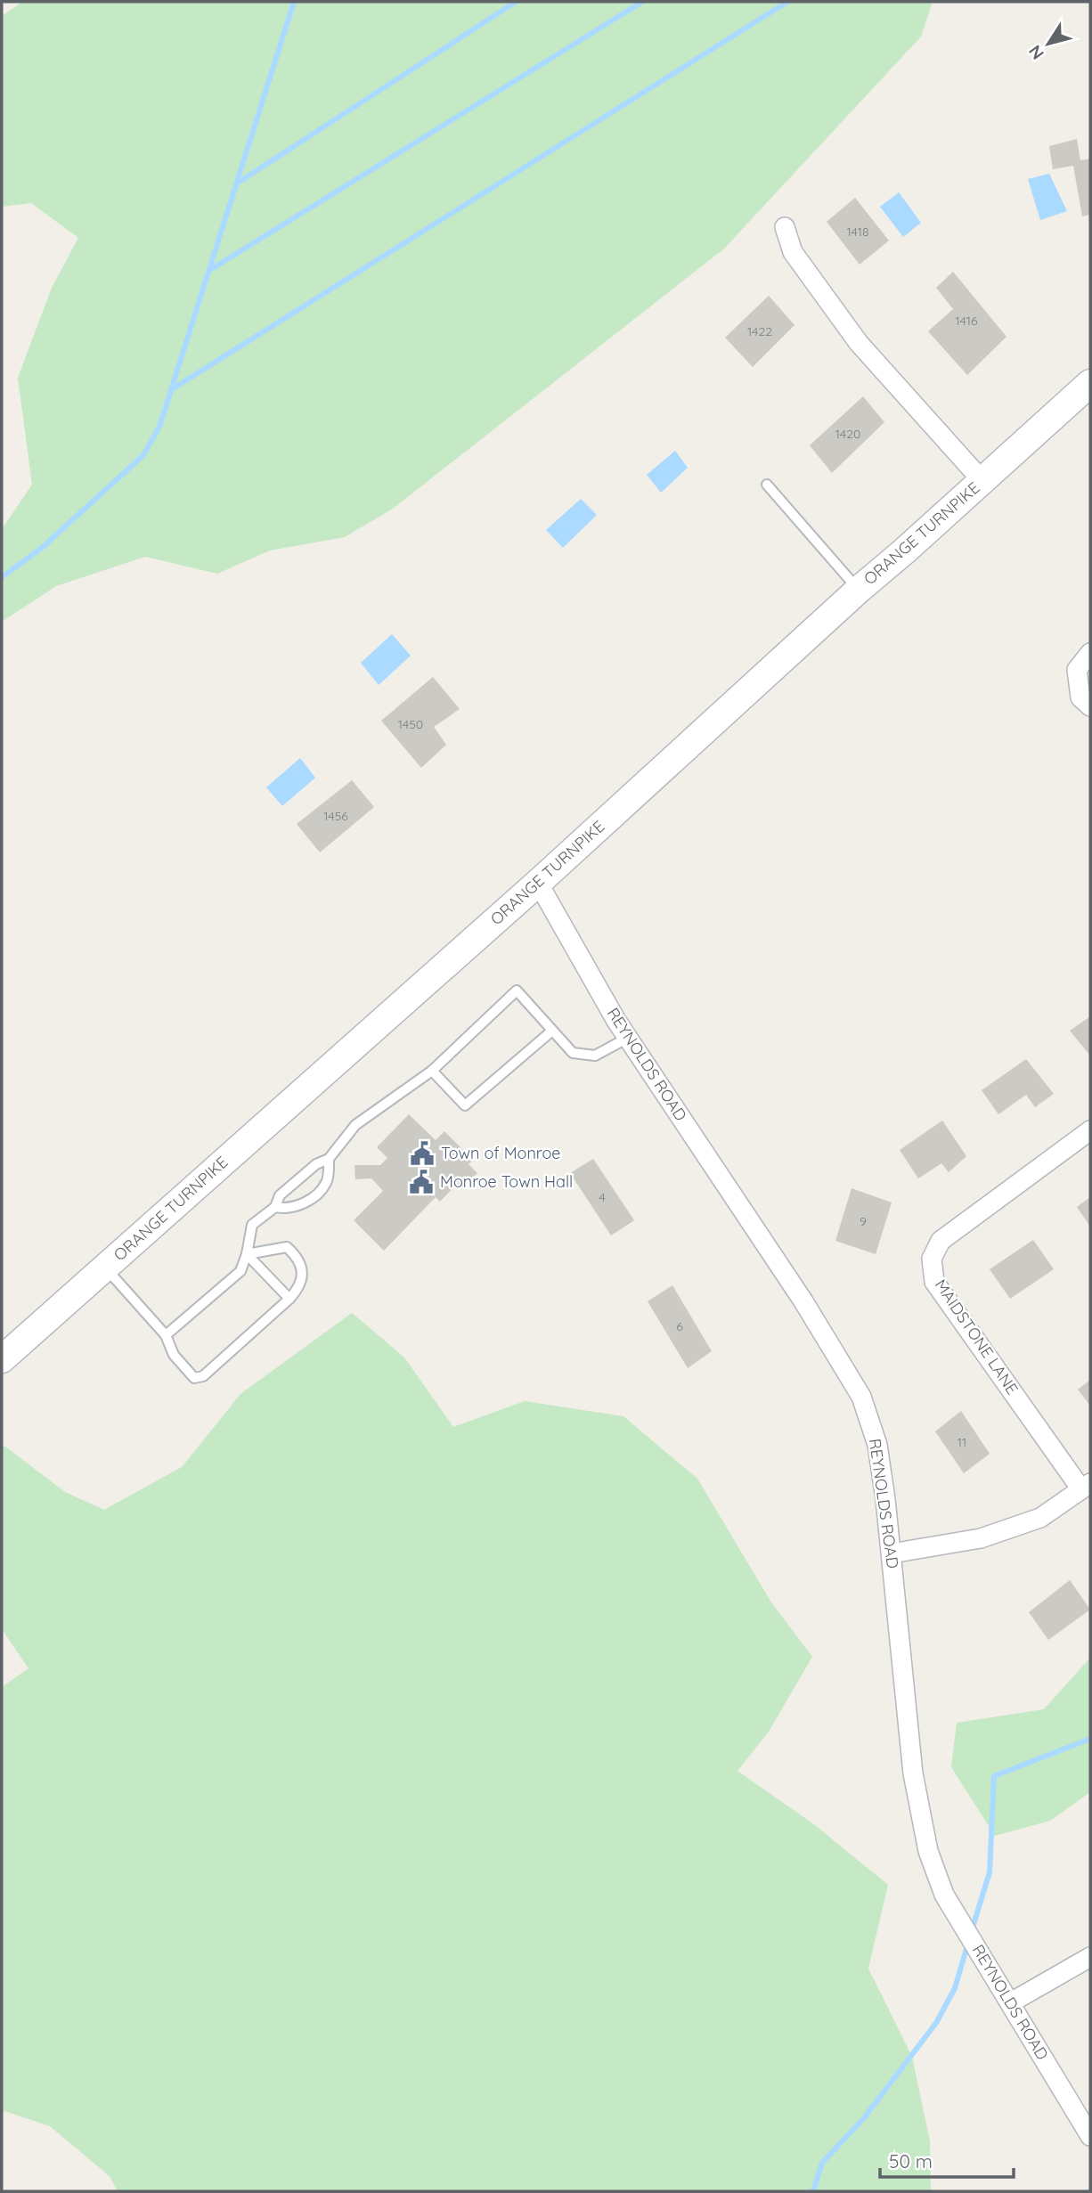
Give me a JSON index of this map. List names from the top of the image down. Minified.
{"streets":{"main road":["ORANGE TURNPIKE"],"street":["REYNOLDS ROAD","MAIDSTONE LANE"]},"crossings":[["ORANGE TURNPIKE","REYNOLDS ROAD"]],"places":{"public building":["Town of Monroe","Monroe Town Hall"]},"house_numbers":["1418","1416","1422","1420","1450","1456","4","9","6","11"],"scale_bar":"50 m","north":"bottom left"}
